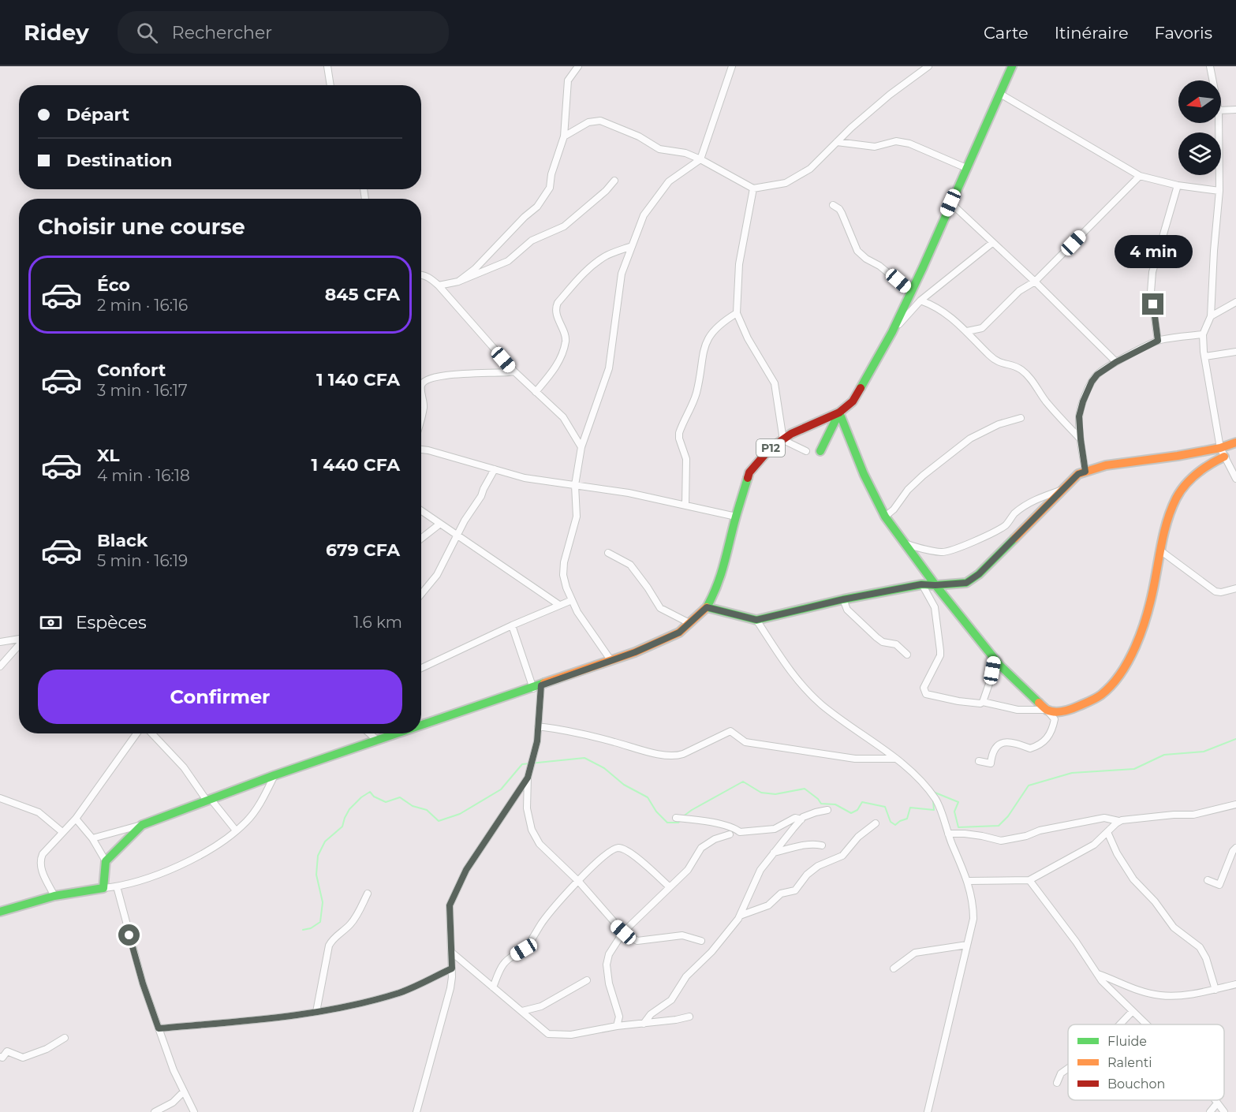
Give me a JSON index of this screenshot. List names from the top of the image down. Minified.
{"streets":{"street":["P12"]},"legend":["Fluide","Ralenti","Bouchon"],"north":"left","page":{"header":"Ridey","search":"Rechercher","nav":["Carte","Itinéraire","Favoris"],"banner":["Départ","Destination"],"heading":"Choisir une course","bubble":"4 min","list":[{"name":"Éco","note":"2 min · 16:16","value":"845 CFA"},{"name":"Confort","note":"3 min · 16:17","value":"1 140 CFA"},{"name":"XL","note":"4 min · 16:18","value":"1 440 CFA"},{"name":"Black","note":"5 min · 16:19","value":"679 CFA"}],"pay":["Espèces","1.6 km"],"buttons":"Confirmer"}}
